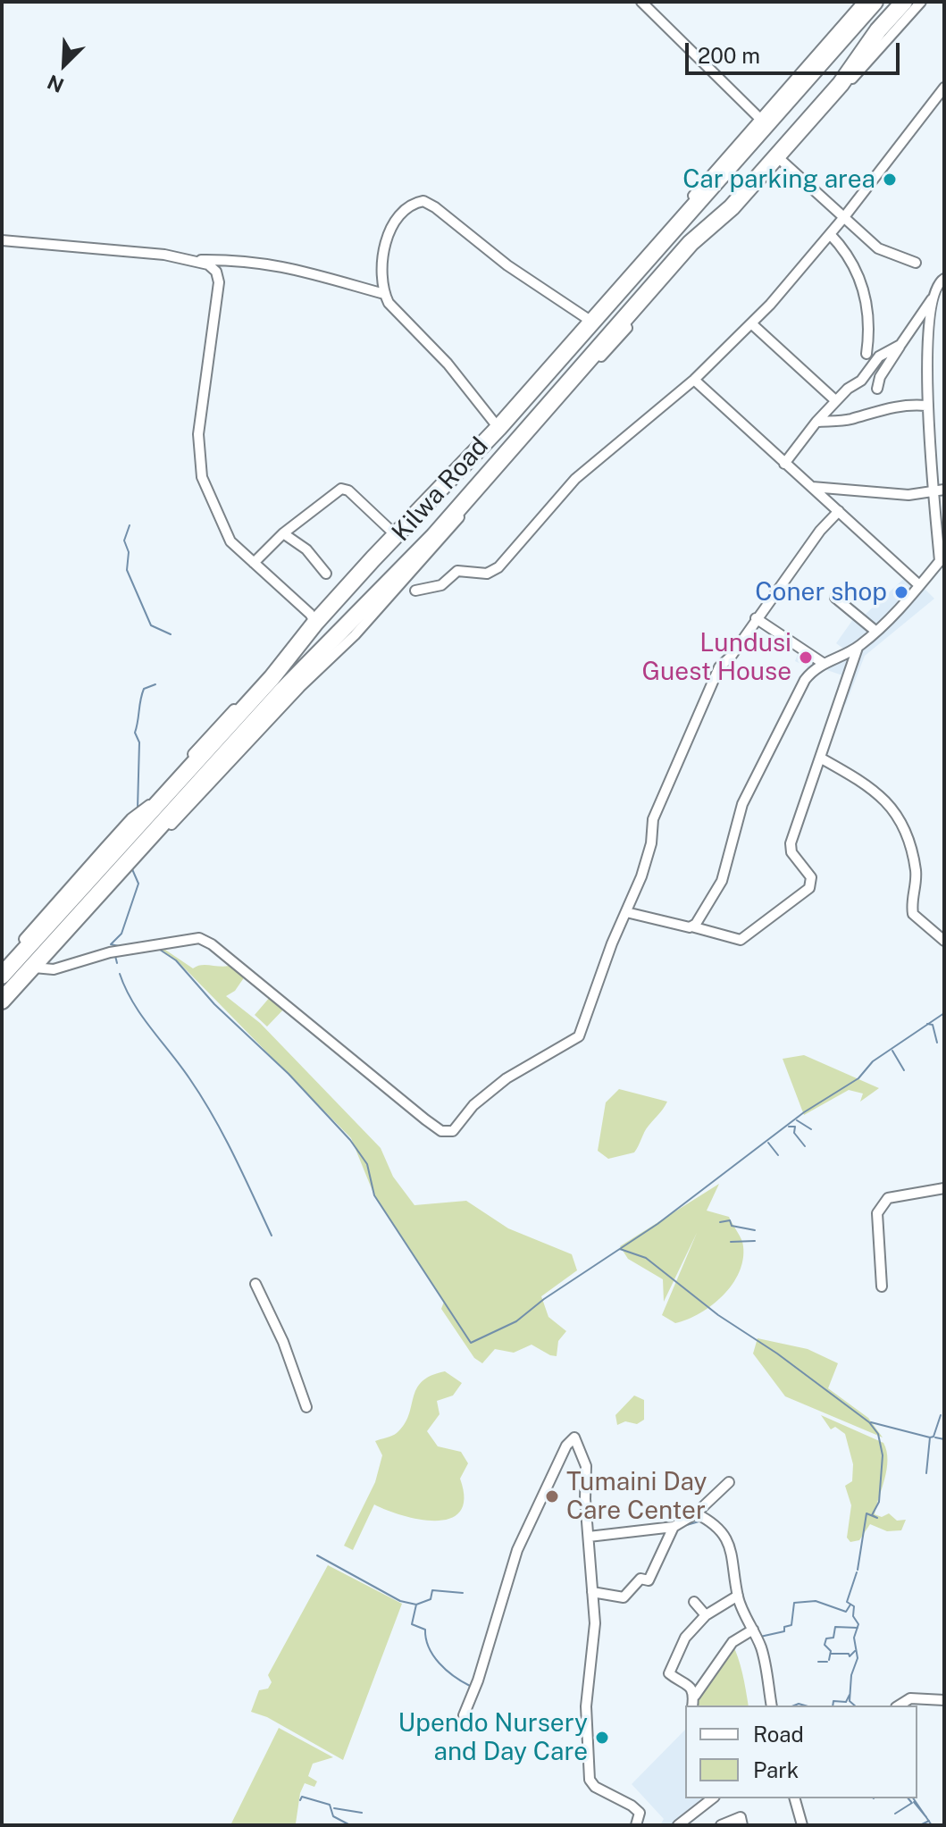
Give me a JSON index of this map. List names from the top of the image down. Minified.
{"streets":{"highway":["Kilwa Road"]},"places":["Car parking area","Coner shop","Lundusi Guest House","Tumaini Day Care Center","Upendo Nursery and Day Care"],"legend":["Road","Park"],"scale_bar":"200 m","north":"bottom left"}
